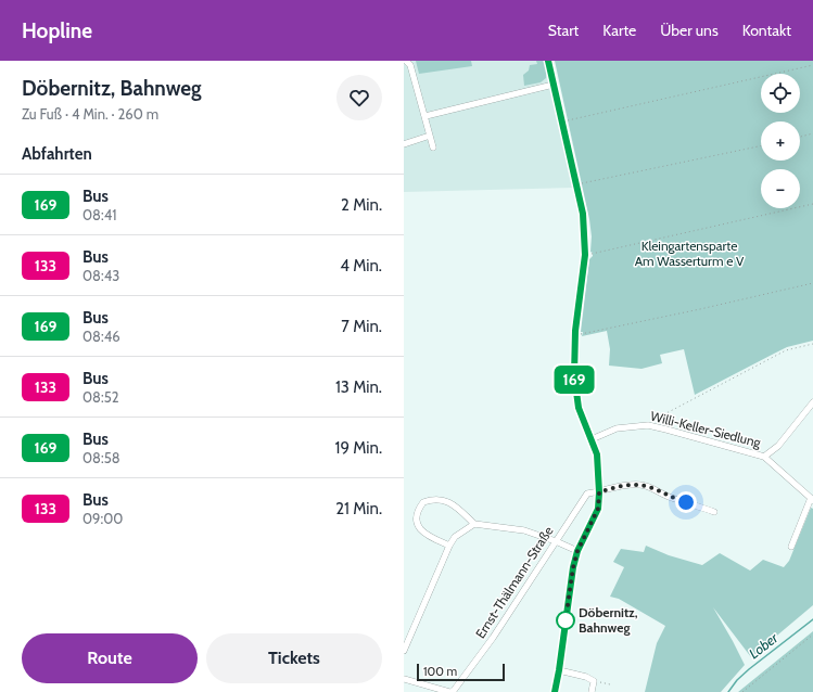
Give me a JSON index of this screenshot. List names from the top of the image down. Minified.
{"streets":{"street":["Willi-Keller-Siedlung","Ernst-Thälmann-Straße"]},"water":["Lober"],"parks":["Kleingartensparte Am Wasserturm e V"],"places":["Döbernitz, Bahnweg"],"lines":["bus line 169"],"scale_bar":"100 m","page":{"header":"Hopline","nav":["Start","Karte","Über uns","Kontakt"],"heading":[["Döbernitz, Bahnweg","Zu Fuß · 4 Min. · 260 m"],"Abfahrten"],"on_map":"169","map_buttons":["+","−"],"list":[{"mark":"169","name":"Bus","note":"08:41","value":"2 Min."},{"mark":"133","name":"Bus","note":"08:43","value":"4 Min."},{"mark":"169","name":"Bus","note":"08:46","value":"7 Min."},{"mark":"133","name":"Bus","note":"08:52","value":"13 Min."},{"mark":"169","name":"Bus","note":"08:58","value":"19 Min."},{"mark":"133","name":"Bus","note":"09:00","value":"21 Min."}],"buttons":["Route","Tickets"],"scale":"100 m"}}
